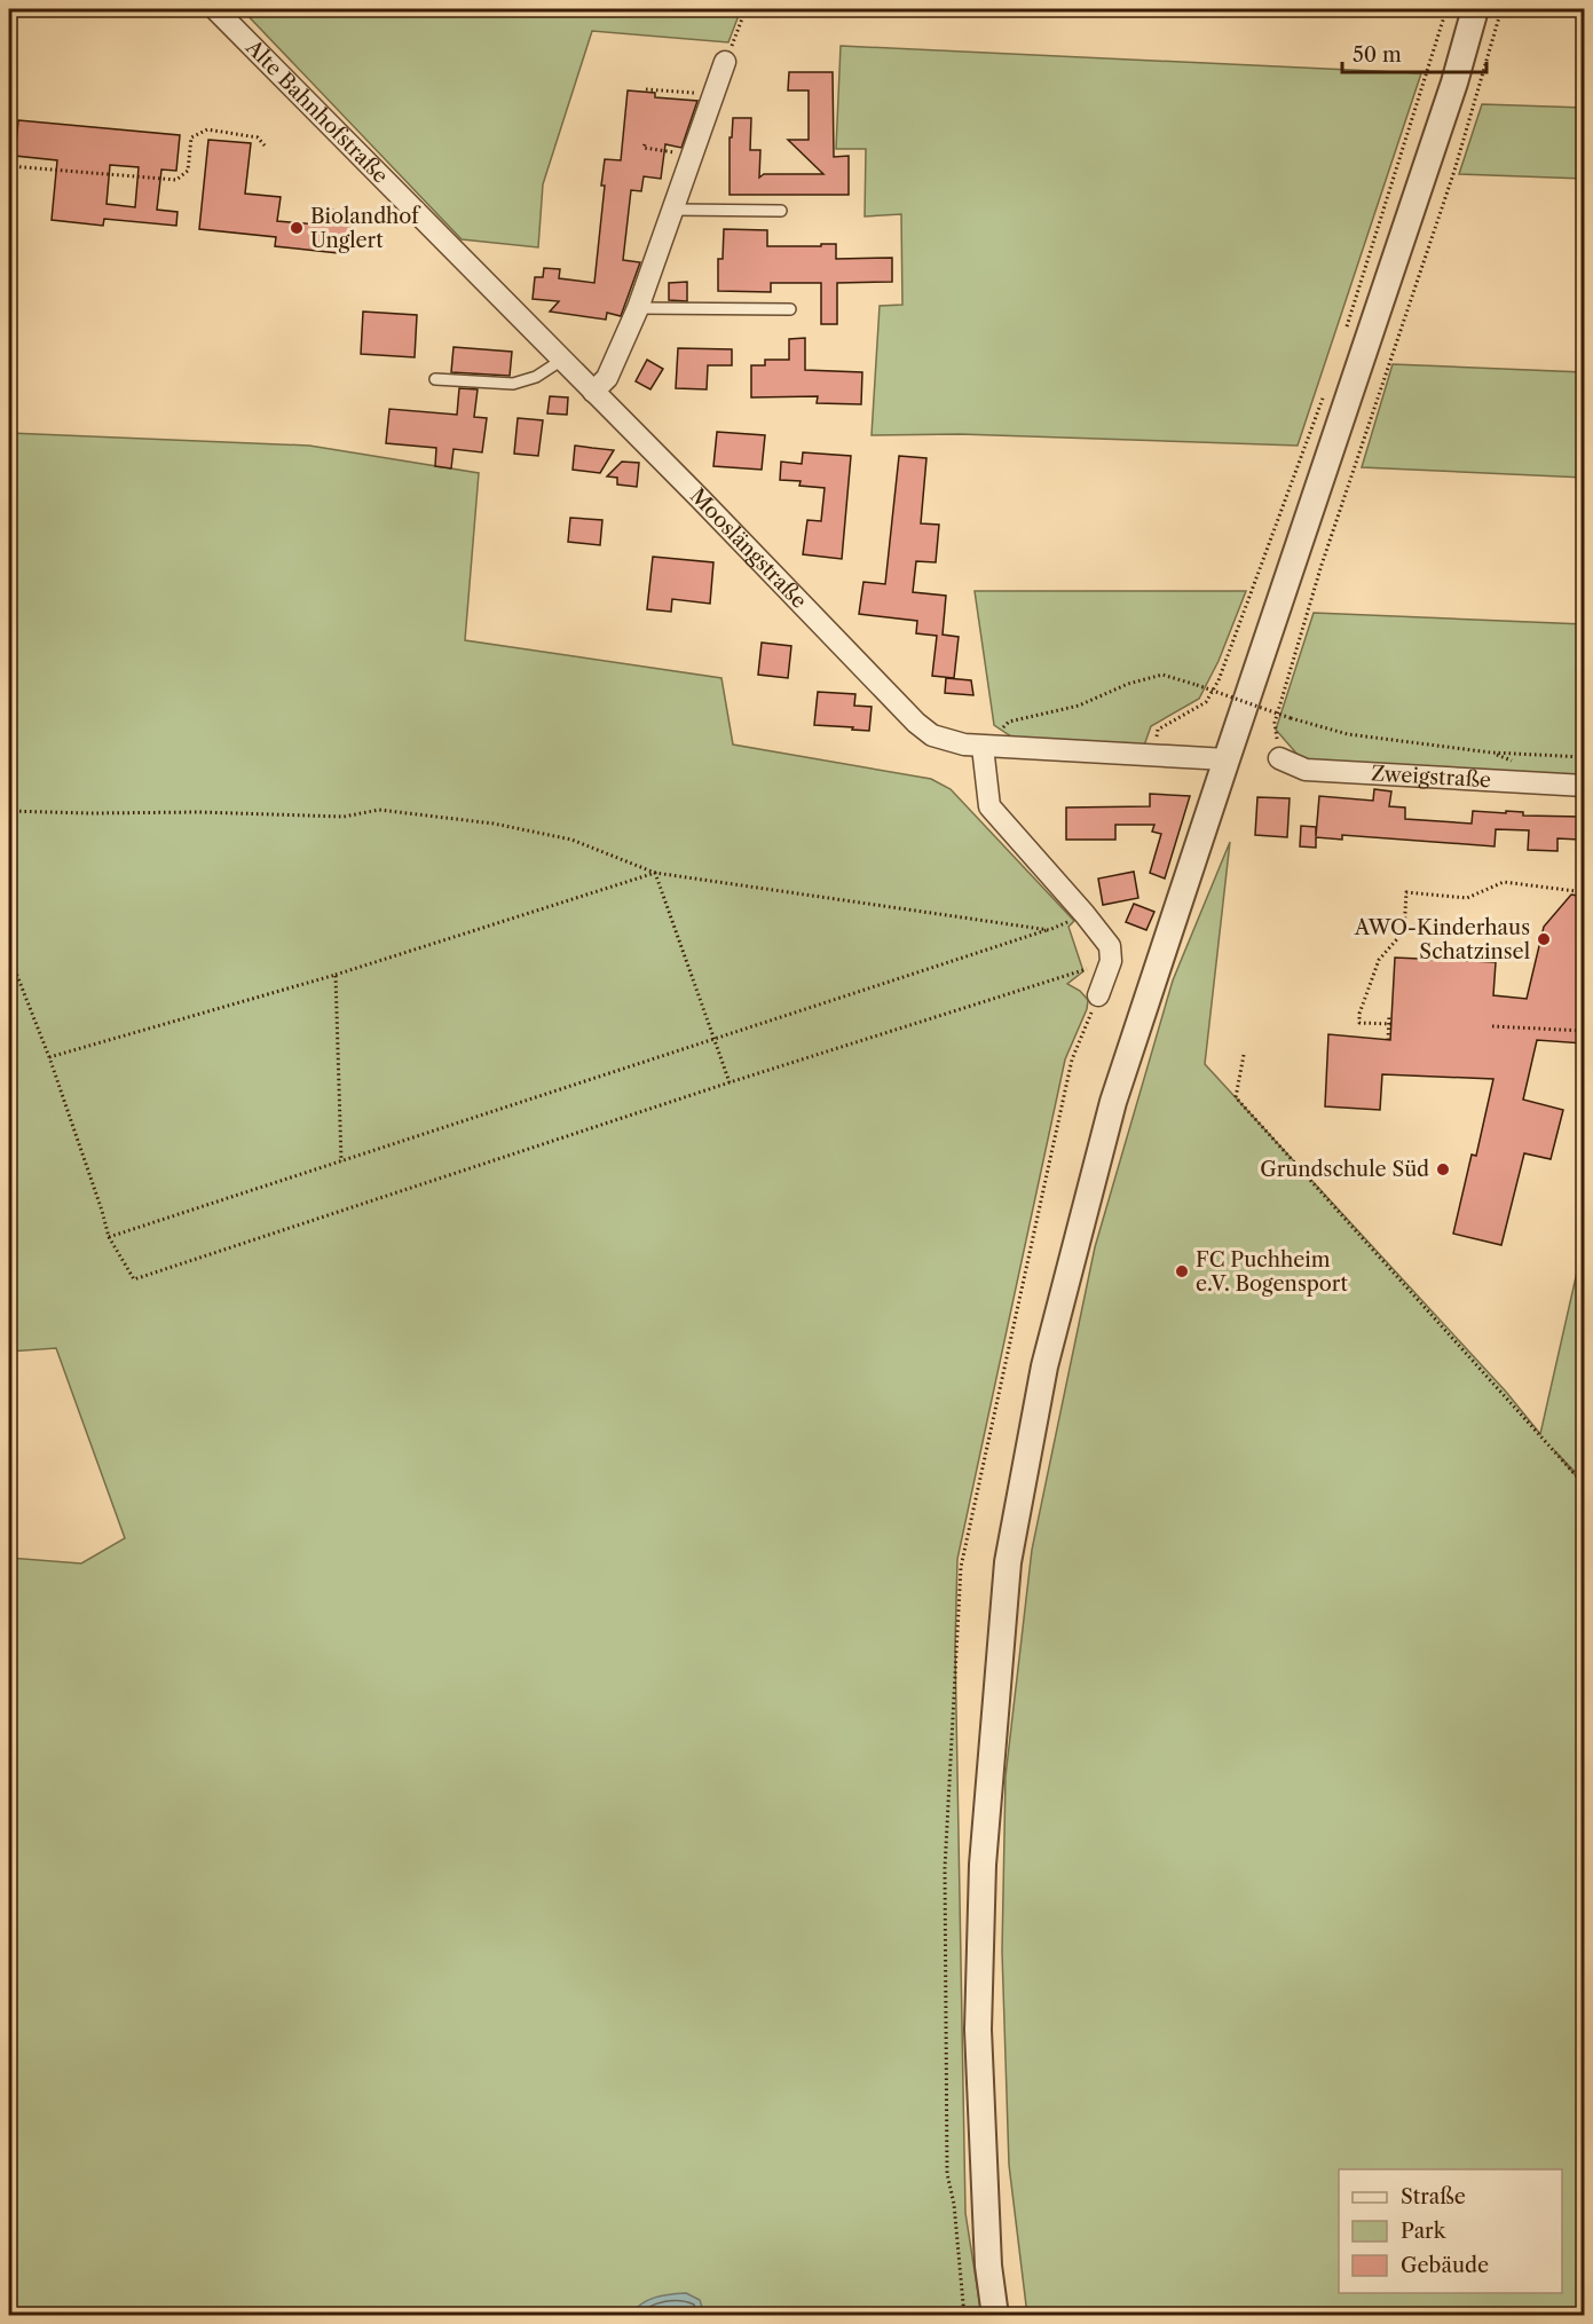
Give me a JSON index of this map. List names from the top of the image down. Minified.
{"streets":{"street":["Alte Bahnhofstraße","Mooslängstraße","Zweigstraße"]},"crossings":[["Alte Bahnhofstraße","Mooslängstraße"]],"places":["Biolandhof Unglert","AWO-Kinderhaus Schatzinsel","Grundschule Süd","FC Puchheim e.V. Bogensport"],"legend":["Straße","Park","Gebäude"],"scale_bar":"50 m"}
